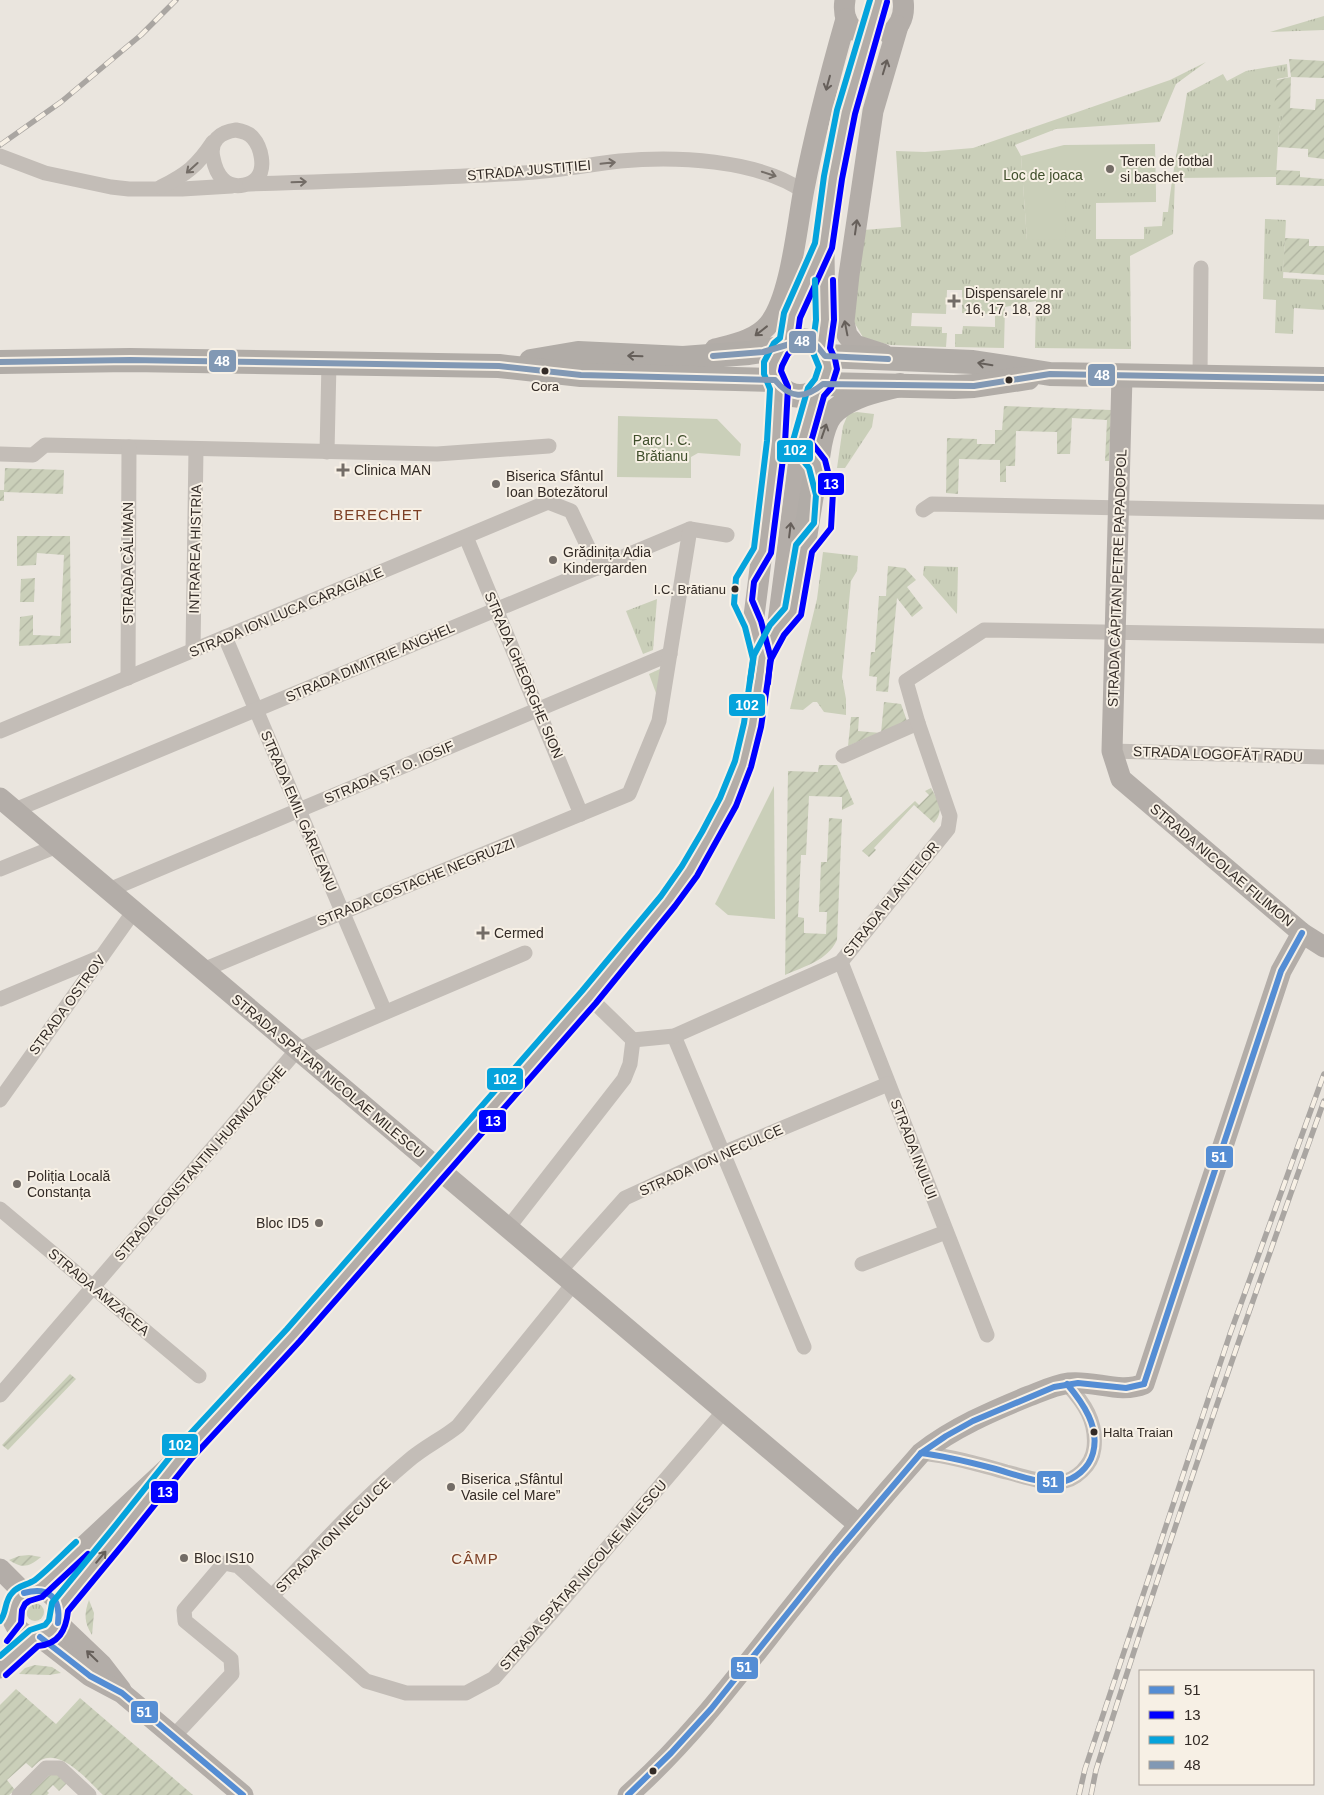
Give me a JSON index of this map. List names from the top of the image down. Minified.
{"streets":{"main road":["STRADA CĂPITAN PETRE PAPADOPOL","STRADA NICOLAE FILIMON","STRADA SPĂTAR NICOLAE MILESCU"],"street":["STRADA JUSTIȚIEI","INTRAREA HISTRIA","STRADA CĂLIMAN","STRADA ION LUCA CARAGIALE","STRADA DIMITRIE ANGHEL","STRADA GHEORGHE SION","STRADA LOGOFĂT RADU","STRADA ȘT. O. IOSIF","STRADA EMIL GÂRLEANU","STRADA COSTACHE NEGRUZZI","STRADA PLANTELOR","STRADA OSTROV","STRADA INULUI","STRADA ION NECULCE","STRADA CONSTANTIN HURMUZACHE","STRADA AMZACEA"]},"crossings":[["INTRAREA HISTRIA","STRADA ION LUCA CARAGIALE"],["STRADA CĂLIMAN","STRADA ION LUCA CARAGIALE"],["STRADA CĂPITAN PETRE PAPADOPOL","STRADA LOGOFĂT RADU"],["STRADA CĂPITAN PETRE PAPADOPOL","STRADA NICOLAE FILIMON"],["STRADA CĂPITAN PETRE PAPADOPOL","STRADA PLANTELOR"],["STRADA ION LUCA CARAGIALE","STRADA DIMITRIE ANGHEL"],["STRADA ION LUCA CARAGIALE","STRADA GHEORGHE SION"],["STRADA ION LUCA CARAGIALE","STRADA EMIL GÂRLEANU"],["STRADA DIMITRIE ANGHEL","STRADA GHEORGHE SION"],["STRADA DIMITRIE ANGHEL","STRADA EMIL GÂRLEANU"],["STRADA DIMITRIE ANGHEL","STRADA SPĂTAR NICOLAE MILESCU"],["STRADA GHEORGHE SION","STRADA ȘT. O. IOSIF"],["STRADA GHEORGHE SION","STRADA COSTACHE NEGRUZZI"],["STRADA ȘT. O. IOSIF","STRADA EMIL GÂRLEANU"],["STRADA ȘT. O. IOSIF","STRADA COSTACHE NEGRUZZI"],["STRADA ȘT. O. IOSIF","STRADA SPĂTAR NICOLAE MILESCU"],["STRADA EMIL GÂRLEANU","STRADA COSTACHE NEGRUZZI"],["STRADA EMIL GÂRLEANU","STRADA CONSTANTIN HURMUZACHE"],["STRADA COSTACHE NEGRUZZI","STRADA SPĂTAR NICOLAE MILESCU"],["STRADA PLANTELOR","STRADA INULUI"],["STRADA OSTROV","STRADA SPĂTAR NICOLAE MILESCU"],["STRADA SPĂTAR NICOLAE MILESCU","STRADA ION NECULCE"],["STRADA SPĂTAR NICOLAE MILESCU","STRADA CONSTANTIN HURMUZACHE"],["STRADA INULUI","STRADA ION NECULCE"],["STRADA CONSTANTIN HURMUZACHE","STRADA AMZACEA"]],"one_way":["STRADA JUSTIȚIEI"],"districts":["BERECHET","CÂMP"],"parks":["Loc de joaca","Parc I. C. Brătianu"],"places":{"other":["Teren de fotbal si baschet","Cora","Biserica Sfântul Ioan Botezătorul","Grădinița Adia Kindergarden","I.C. Brătianu","Poliția Locală Constanța","Bloc ID5","Halta Traian","Biserica „Sfântul Vasile cel Mare”","Bloc IS10"],"health":["Dispensarele nr 16, 17, 18, 28","Clinica MAN","Cermed"]},"lines":["transit line 102","transit line 13","transit line 48","transit line 51"],"legend":["51","13","102","48"]}
